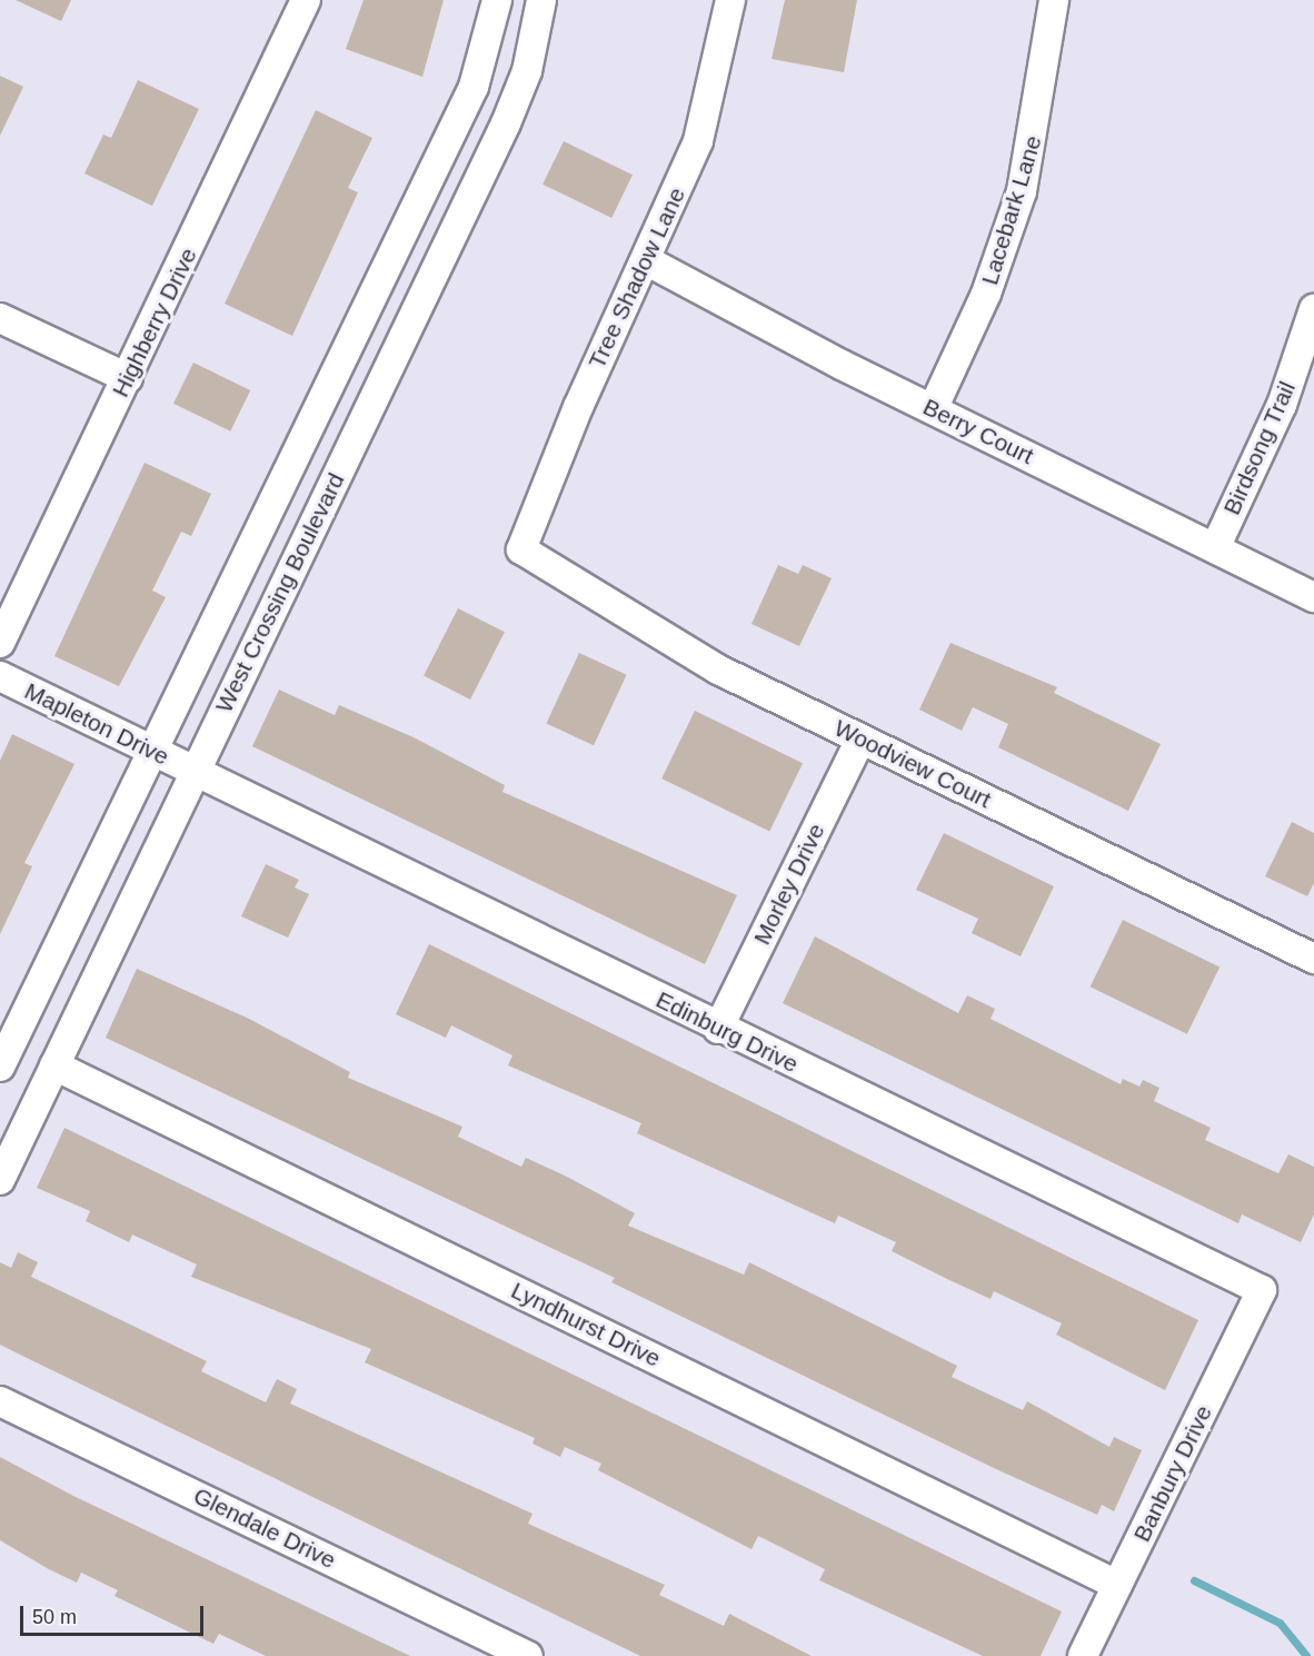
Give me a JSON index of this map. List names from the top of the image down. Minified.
{"streets":{"street":["Lacebark Lane","Tree Shadow Lane","Highberry Drive","Berry Court","Birdsong Trail","West Crossing Boulevard","Mapleton Drive","Woodview Court","Morley Drive","Edinburg Drive","Lyndhurst Drive","Banbury Drive","Glendale Drive"]},"crossings":[["Lacebark Lane","Berry Court"],["Tree Shadow Lane","Berry Court"],["Tree Shadow Lane","Woodview Court"],["Berry Court","Birdsong Trail"],["West Crossing Boulevard","Mapleton Drive"],["West Crossing Boulevard","Edinburg Drive"],["West Crossing Boulevard","Lyndhurst Drive"],["Mapleton Drive","Edinburg Drive"],["Woodview Court","Morley Drive"],["Morley Drive","Edinburg Drive"],["Edinburg Drive","Banbury Drive"],["Lyndhurst Drive","Banbury Drive"]],"scale_bar":"50 m"}
